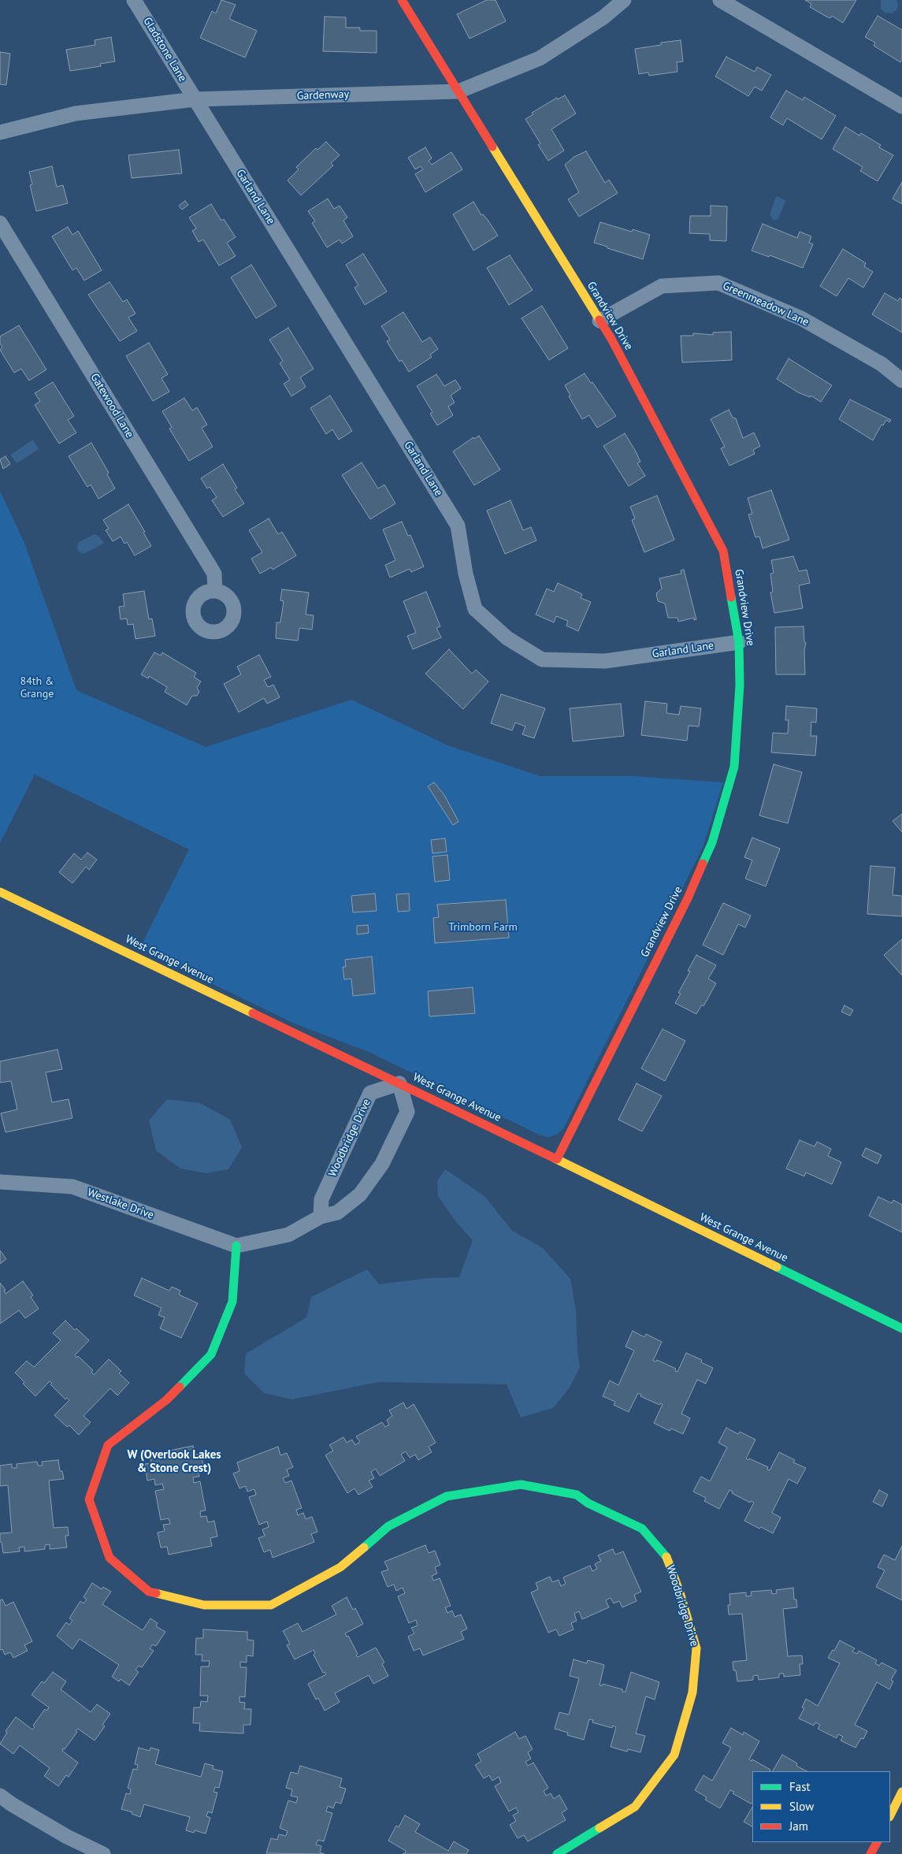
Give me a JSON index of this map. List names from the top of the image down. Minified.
{"streets":{"street":["Gladstone Lane","Gardenway","Garland Lane","Greenmeadow Lane","Grandview Drive","Gatewood Lane","West Grange Avenue","Woodbridge Drive","Westlake Drive"]},"crossings":[["Gladstone Lane","Gardenway"],["Gladstone Lane","Garland Lane"],["Gardenway","Garland Lane"],["Gardenway","Grandview Drive"],["Garland Lane","Grandview Drive"],["Greenmeadow Lane","Grandview Drive"],["Grandview Drive","West Grange Avenue"],["West Grange Avenue","Woodbridge Drive"],["Woodbridge Drive","Westlake Drive"]],"districts":["W (Overlook Lakes & Stone Crest)"],"parks":["84th & Grange","Trimborn Farm"],"legend":["Fast","Slow","Jam"]}
